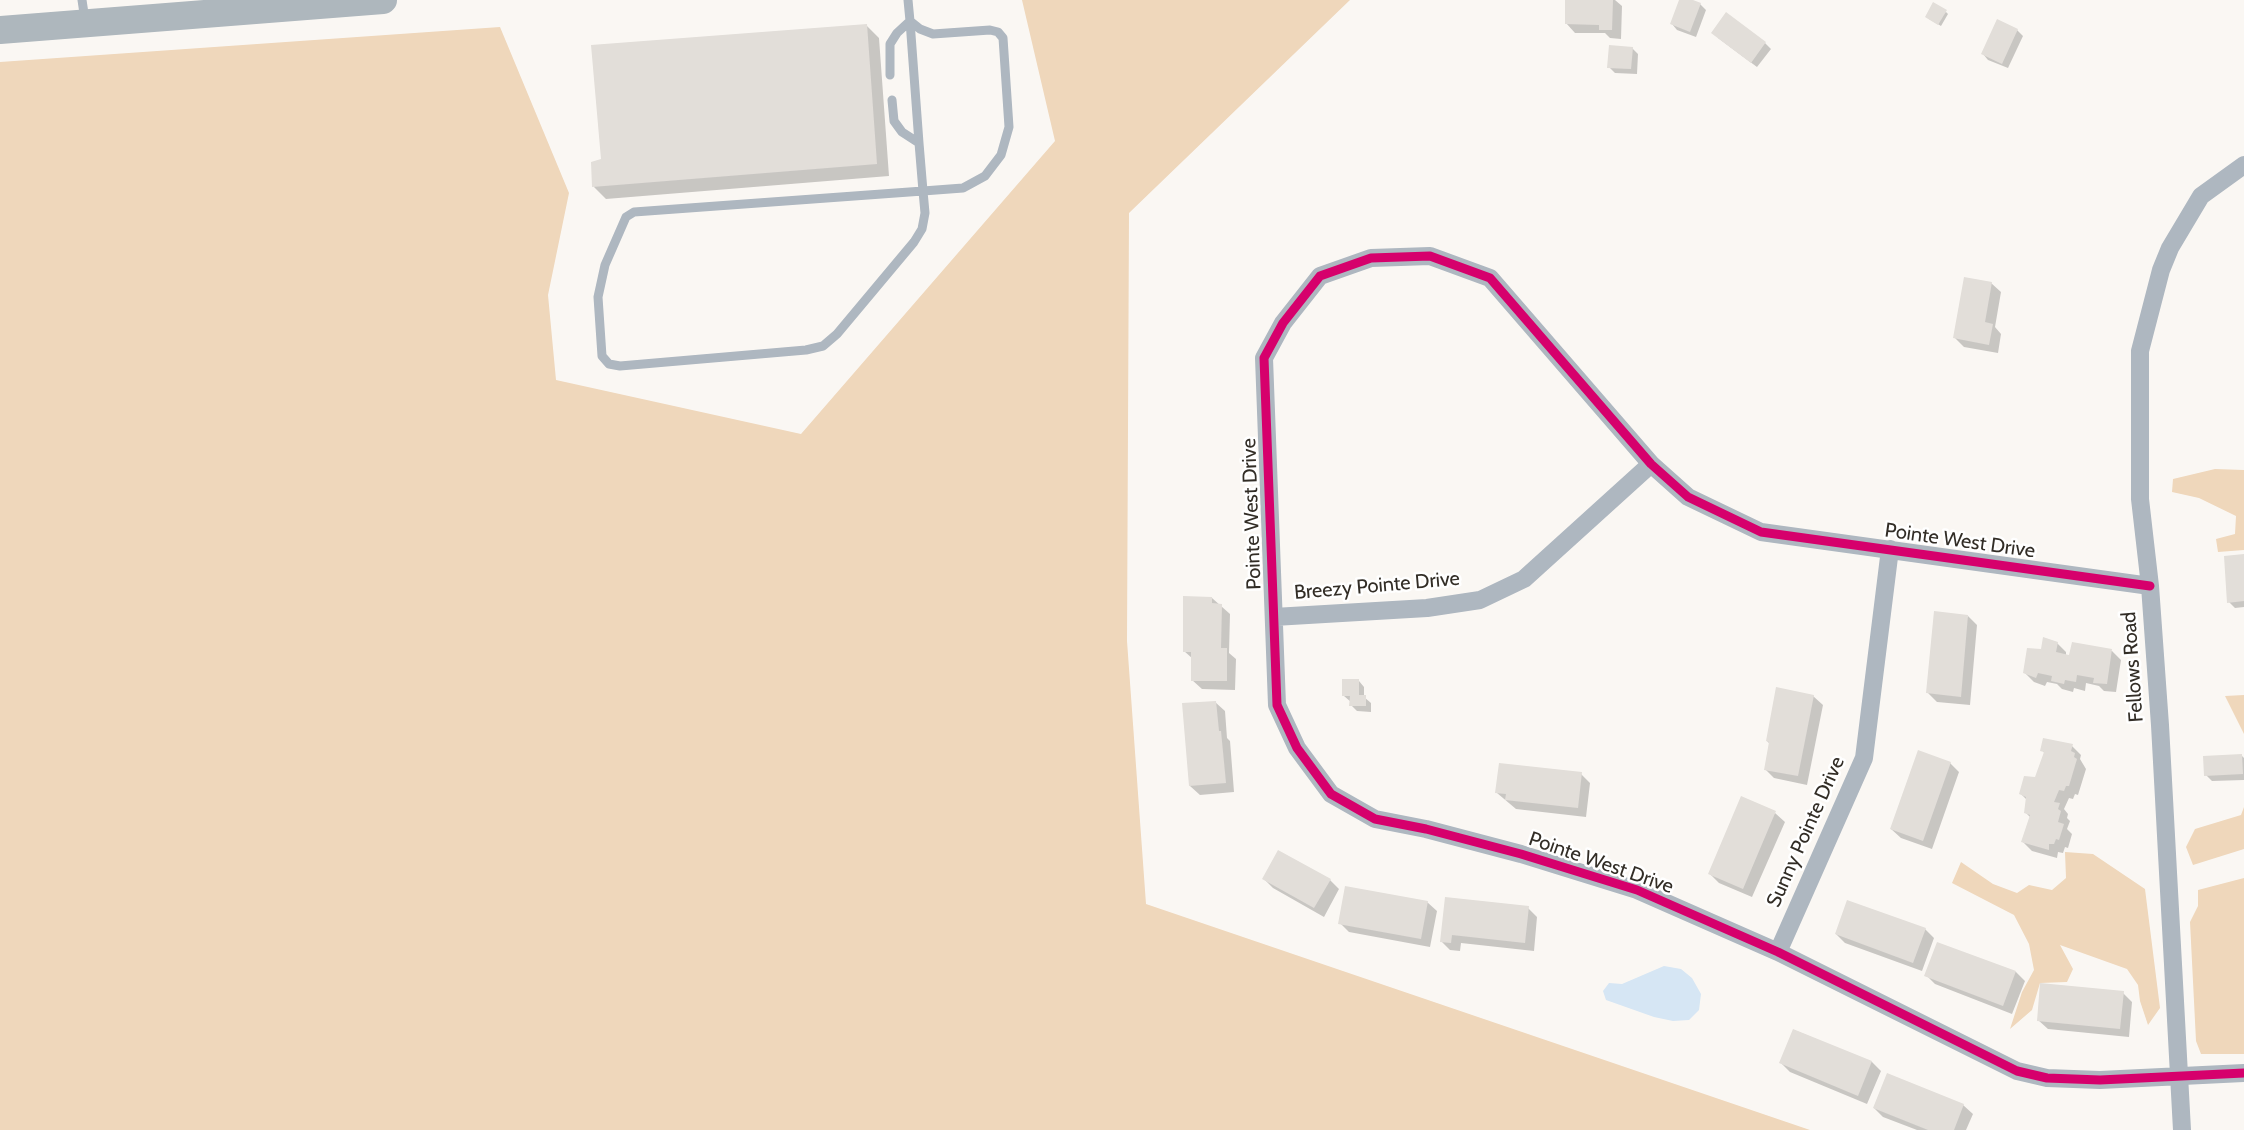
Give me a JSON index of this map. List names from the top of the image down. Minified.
{"streets":{"street":["Pointe West Drive","Breezy Pointe Drive","Fellows Road","Sunny Pointe Drive"]},"crossings":[["Pointe West Drive","Breezy Pointe Drive"],["Pointe West Drive","Fellows Road"],["Pointe West Drive","Sunny Pointe Drive"]]}
